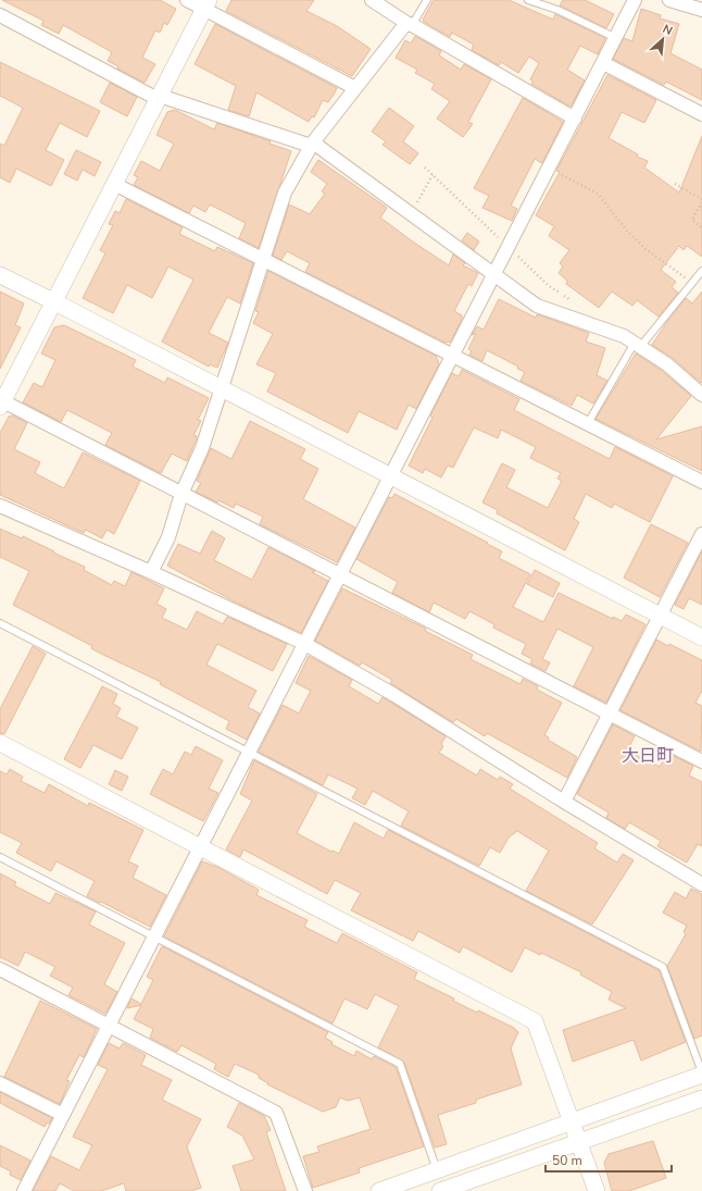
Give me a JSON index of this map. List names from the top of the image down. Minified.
{"districts":["大日町"],"scale_bar":"50 m","north":"top right"}
